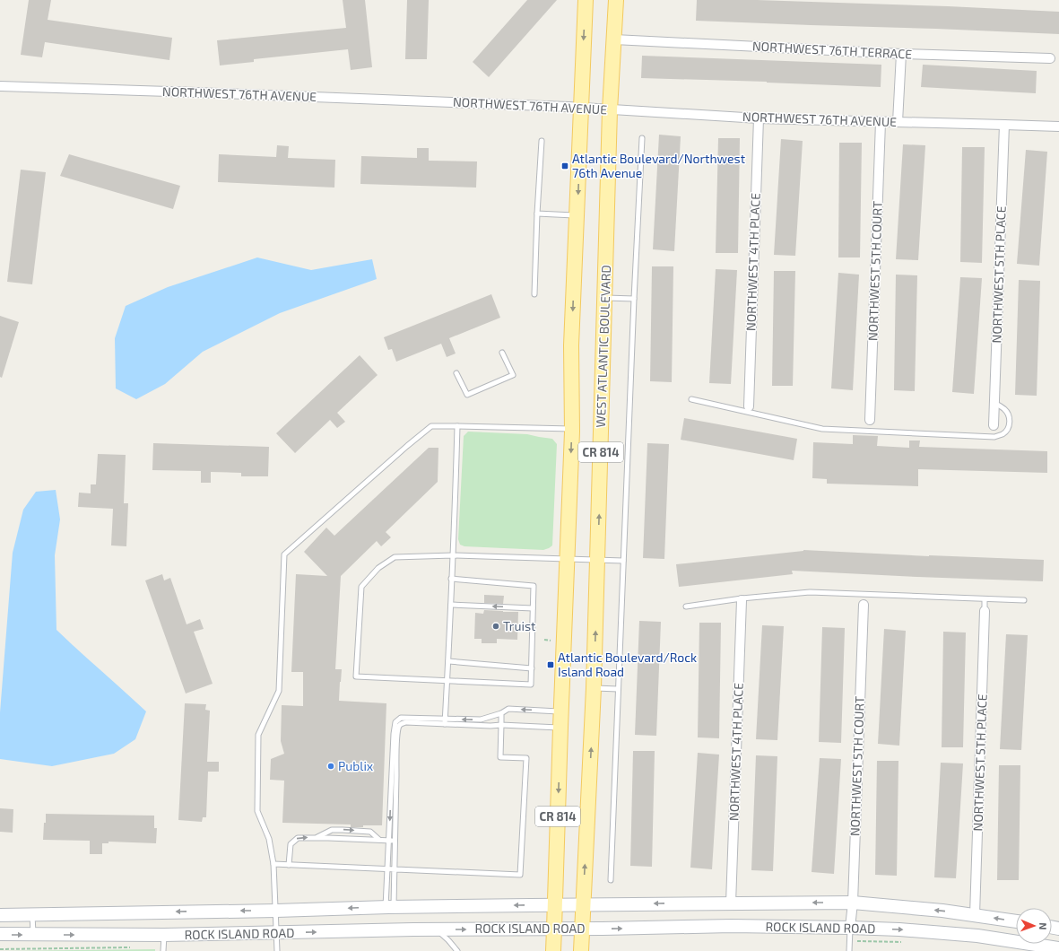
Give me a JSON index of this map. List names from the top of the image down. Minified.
{"streets":{"main road":["WEST ATLANTIC BOULEVARD","CR 814","ROCK ISLAND ROAD"],"street":["NORTHWEST 76TH TERRACE","NORTHWEST 76TH AVENUE","NORTHWEST 4TH PLACE","NORTHWEST 5TH COURT","NORTHWEST 5TH PLACE"]},"crossings":[["NORTHWEST 76TH TERRACE","WEST ATLANTIC BOULEVARD"],["NORTHWEST 76TH AVENUE","NORTHWEST 4TH PLACE"],["NORTHWEST 76TH AVENUE","NORTHWEST 5TH COURT"],["NORTHWEST 76TH AVENUE","NORTHWEST 5TH PLACE"],["NORTHWEST 76TH AVENUE","WEST ATLANTIC BOULEVARD"],["NORTHWEST 76TH AVENUE","CR 814"],["NORTHWEST 4TH PLACE","ROCK ISLAND ROAD"],["NORTHWEST 5TH COURT","ROCK ISLAND ROAD"],["NORTHWEST 5TH PLACE","ROCK ISLAND ROAD"],["WEST ATLANTIC BOULEVARD","ROCK ISLAND ROAD"],["CR 814","ROCK ISLAND ROAD"]],"places":{"transit":["Atlantic Boulevard/Northwest 76th Avenue","Atlantic Boulevard/Rock Island Road"],"other":["Truist","Publix"]},"north":"right"}
